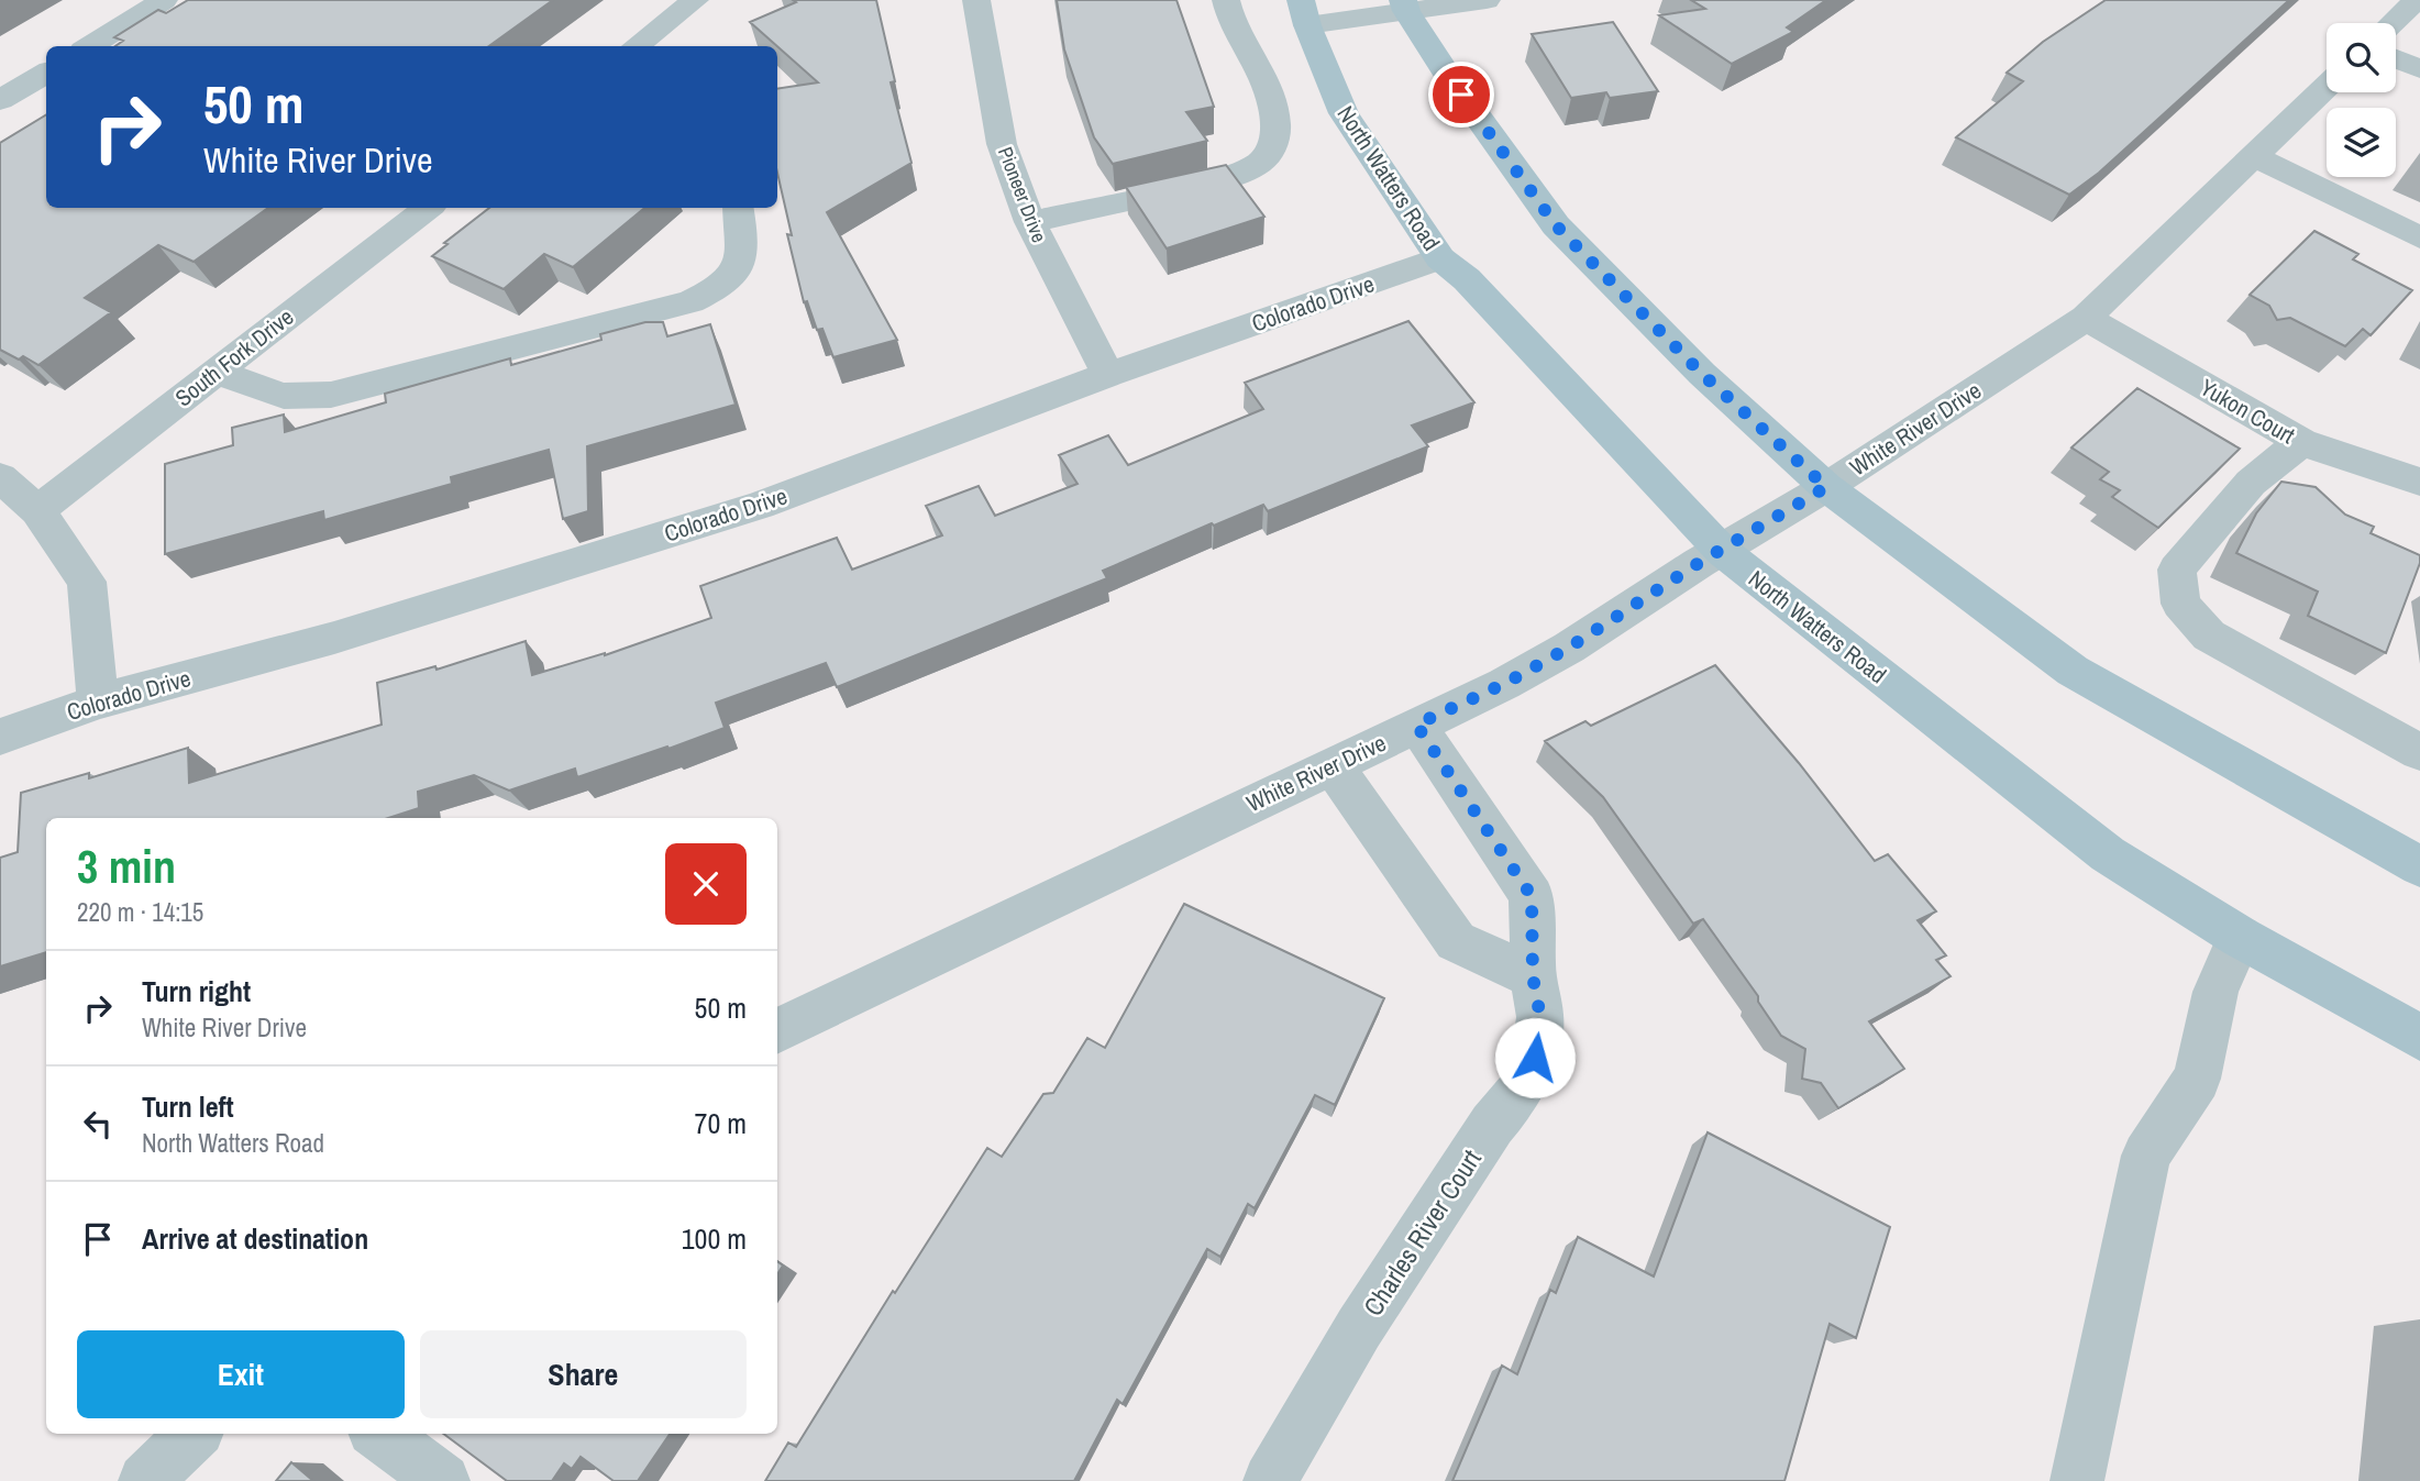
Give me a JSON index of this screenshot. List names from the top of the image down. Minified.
{"streets":{"main road":["North Watters Road"],"street":["Pioneer Drive","Colorado Drive","South Fork Drive","Yukon Court","White River Drive","Charles River Court"]},"crossings":[["North Watters Road","Colorado Drive"],["North Watters Road","White River Drive"],["Pioneer Drive","Colorado Drive"],["Yukon Court","White River Drive"],["White River Drive","Charles River Court"]],"page":{"turn":["50 m","White River Drive"],"heading":["3 min","220 m · 14:15"],"list":[{"name":"Turn right","note":"White River Drive","value":"50 m"},{"name":"Turn left","note":"North Watters Road","value":"70 m"},{"name":"Arrive at destination","value":"100 m"}],"buttons":["Exit","Share"]}}
